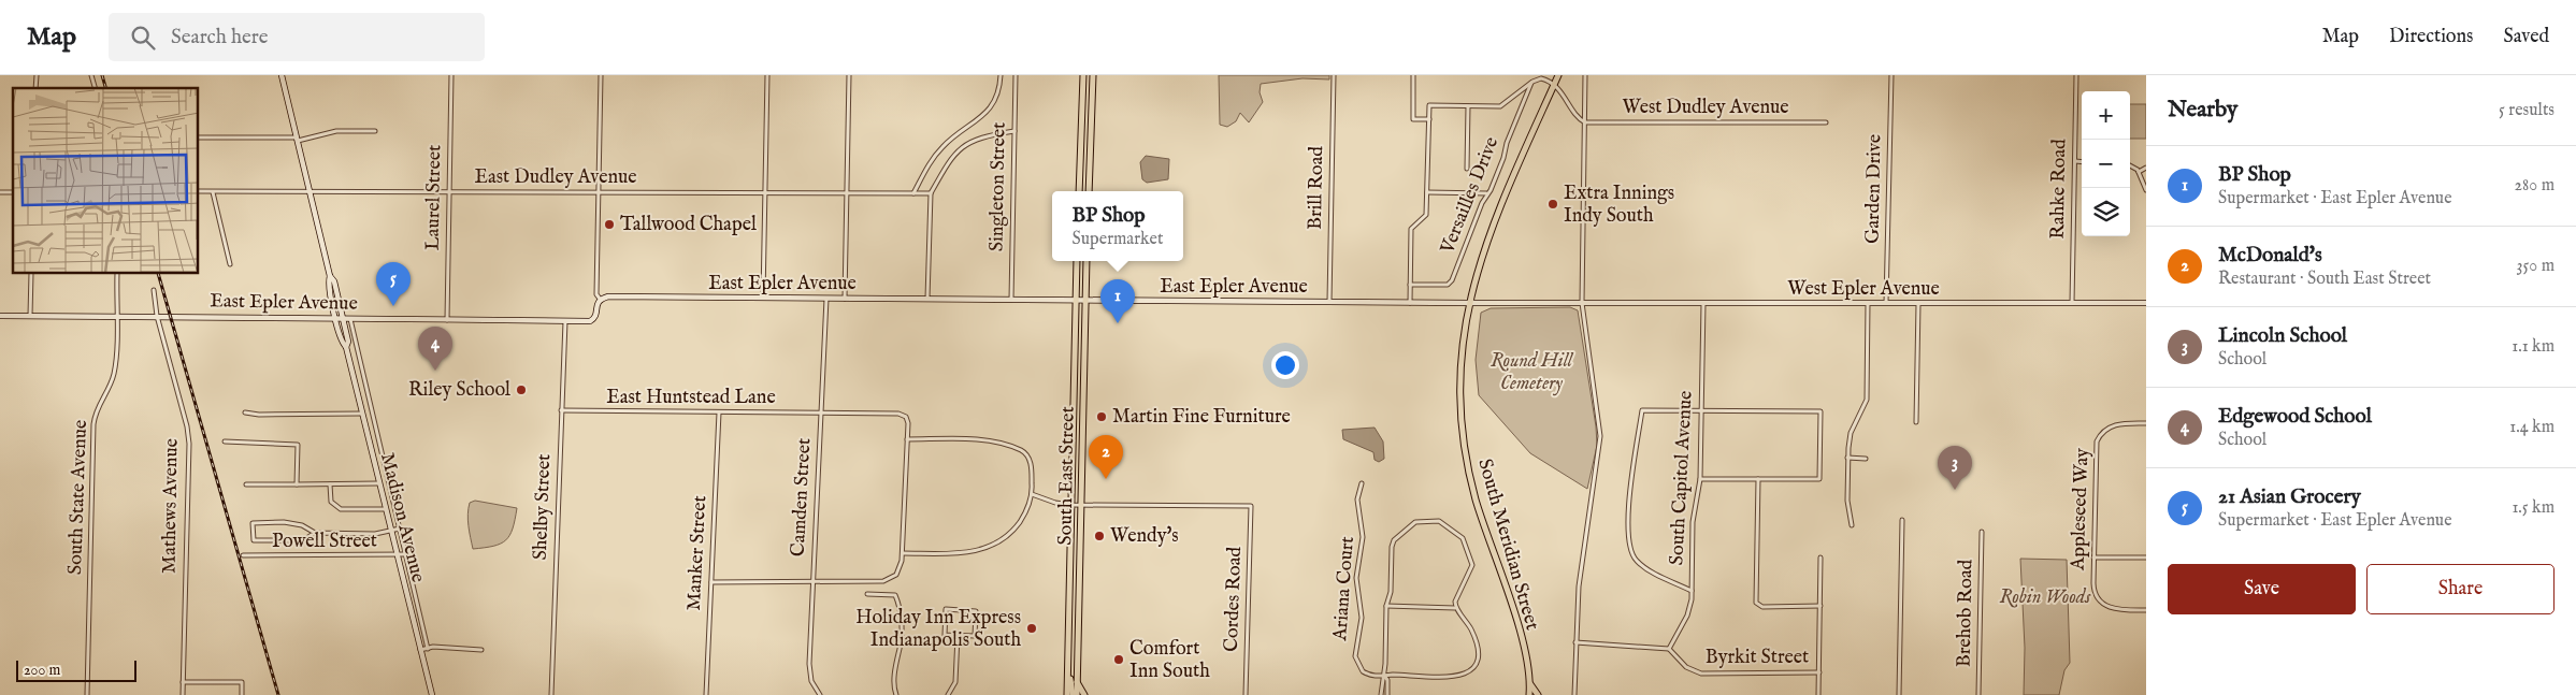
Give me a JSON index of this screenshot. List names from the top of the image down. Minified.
{"streets":{"main road":["South East Street","South Meridian Street"],"street":["West Dudley Avenue","East Dudley Avenue","Singleton Street","Brill Road","Garden Drive","Rahke Road","Versailles Drive","Laurel Street","East Epler Avenue","West Epler Avenue","East Huntstead Lane","South Capitol Avenue","South State Avenue","Camden Street","Mathews Avenue","Shelby Street","Appleseed Way","Madison Avenue","Powell Street","Manker Street","Ariana Court","Cordes Road","Brehob Road","Byrkit Street"]},"crossings":[["East Dudley Avenue","Laurel Street"],["East Dudley Avenue","Madison Avenue"],["Singleton Street","East Epler Avenue"],["Brill Road","East Epler Avenue"],["Garden Drive","West Epler Avenue"],["Rahke Road","West Epler Avenue"],["Laurel Street","East Epler Avenue"],["East Epler Avenue","West Epler Avenue"],["East Epler Avenue","South East Street"],["East Epler Avenue","South State Avenue"],["East Epler Avenue","Camden Street"],["East Epler Avenue","Mathews Avenue"],["East Epler Avenue","Shelby Street"],["East Epler Avenue","Madison Avenue"],["East Epler Avenue","South Meridian Street"],["West Epler Avenue","South Capitol Avenue"],["East Huntstead Lane","Camden Street"],["East Huntstead Lane","Shelby Street"],["East Huntstead Lane","Manker Street"],["South East Street","Cordes Road"],["South Capitol Avenue","Byrkit Street"],["Madison Avenue","Powell Street"]],"parks":["Round Hill Cemetery","Robin Woods"],"places":["Extra Innings Indy South","Tallwood Chapel","Riley School","Martin Fine Furniture","Wendy's","Holiday Inn Express Indianapolis South","Comfort Inn South"],"scale_bar":"200 m","page":{"header":"Map","search":"Search here","nav":["Map","Directions","Saved"],"heading":["Nearby","5 results"],"map_buttons":["+","−"],"list":[{"mark":"1","name":"BP Shop","note":"Supermarket · East Epler Avenue","value":"280 m"},{"mark":"2","name":"McDonald's","note":"Restaurant · South East Street","value":"350 m"},{"mark":"3","name":"Lincoln School","note":"School","value":"1.1 km"},{"mark":"4","name":"Edgewood School","note":"School","value":"1.4 km"},{"mark":"5","name":"21 Asian Grocery","note":"Supermarket · East Epler Avenue","value":"1.5 km"}],"popup":["BP Shop","Supermarket"],"pins":["5","1","4","2","3"],"buttons":["Save","Share"],"scale":"200 m"}}
